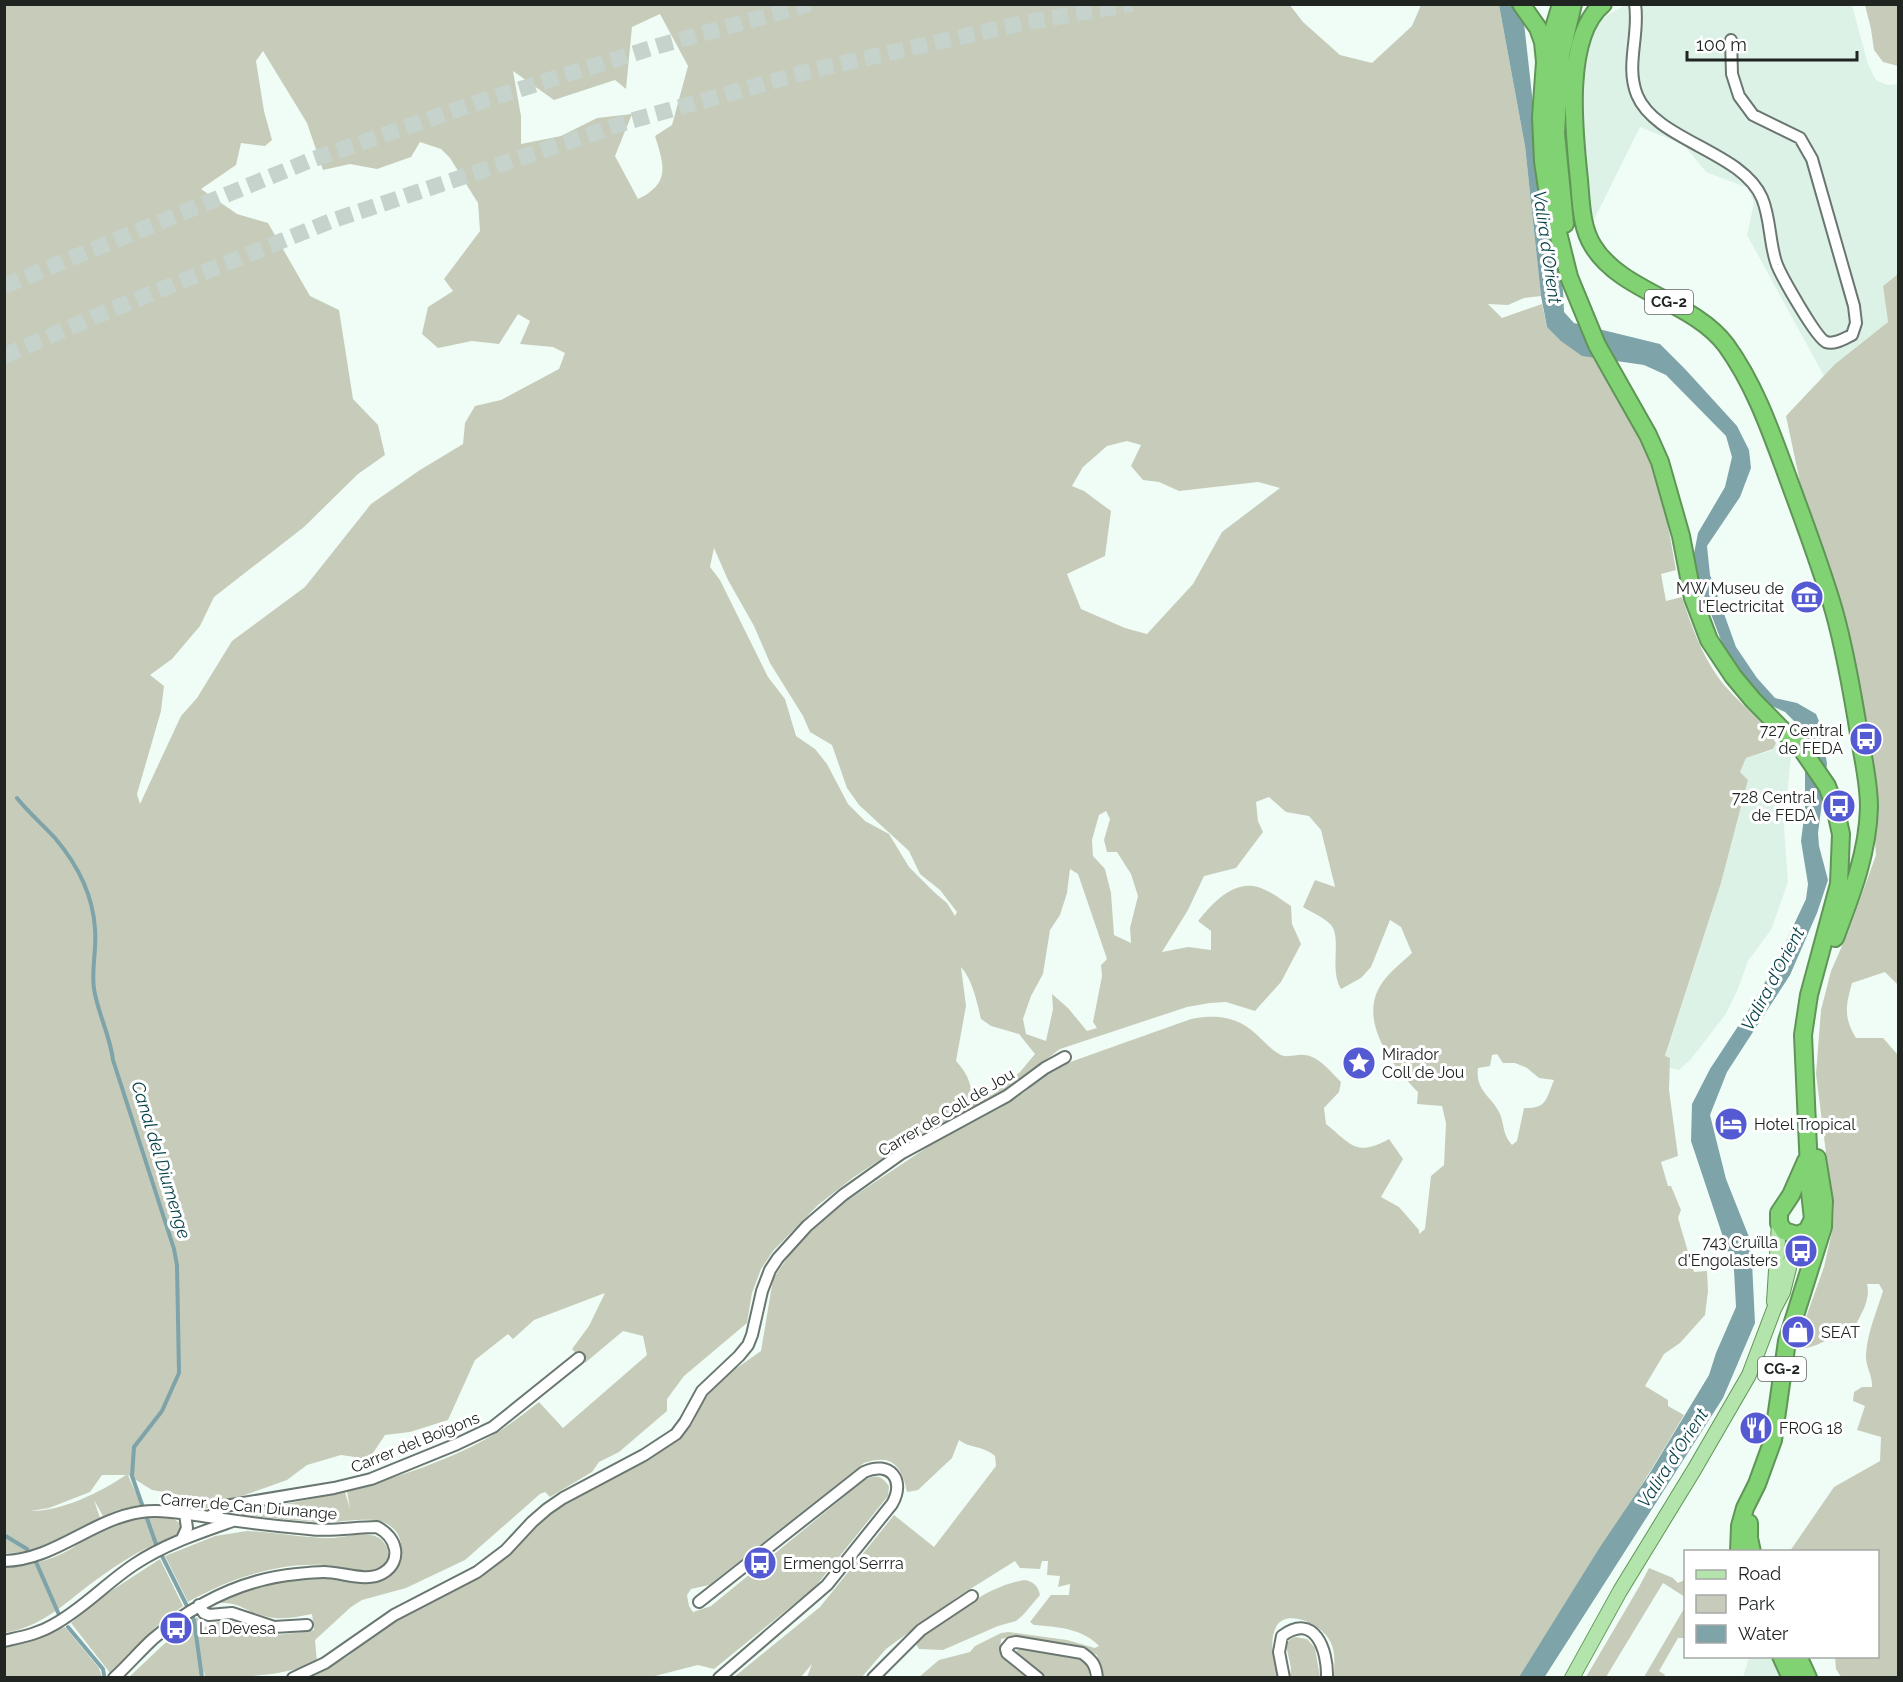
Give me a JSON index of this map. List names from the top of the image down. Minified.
{"streets":{"highway":["CG-2"],"street":["Carrer de Coll de Jou","Carrer del Boïgons","Carrer de Can Diunange"]},"crossings":[["Carrer del Boïgons","Carrer de Can Diunange"]],"water":["Valira d'Orient","Canal del Diumenge"],"places":{"museum":["MW Museu de l'Electricitat"],"bus stop":["727 Central de FEDA","728 Central de FEDA","743 Cruïlla d'Engolasters","Ermengol Serrra","La Devesa"],"place":["Mirador Coll de Jou"],"hotel":["Hotel Tropical"],"shop":["SEAT"],"restaurant":["FROG 18"]},"legend":["Road","Park","Water"],"scale_bar":"100 m"}
